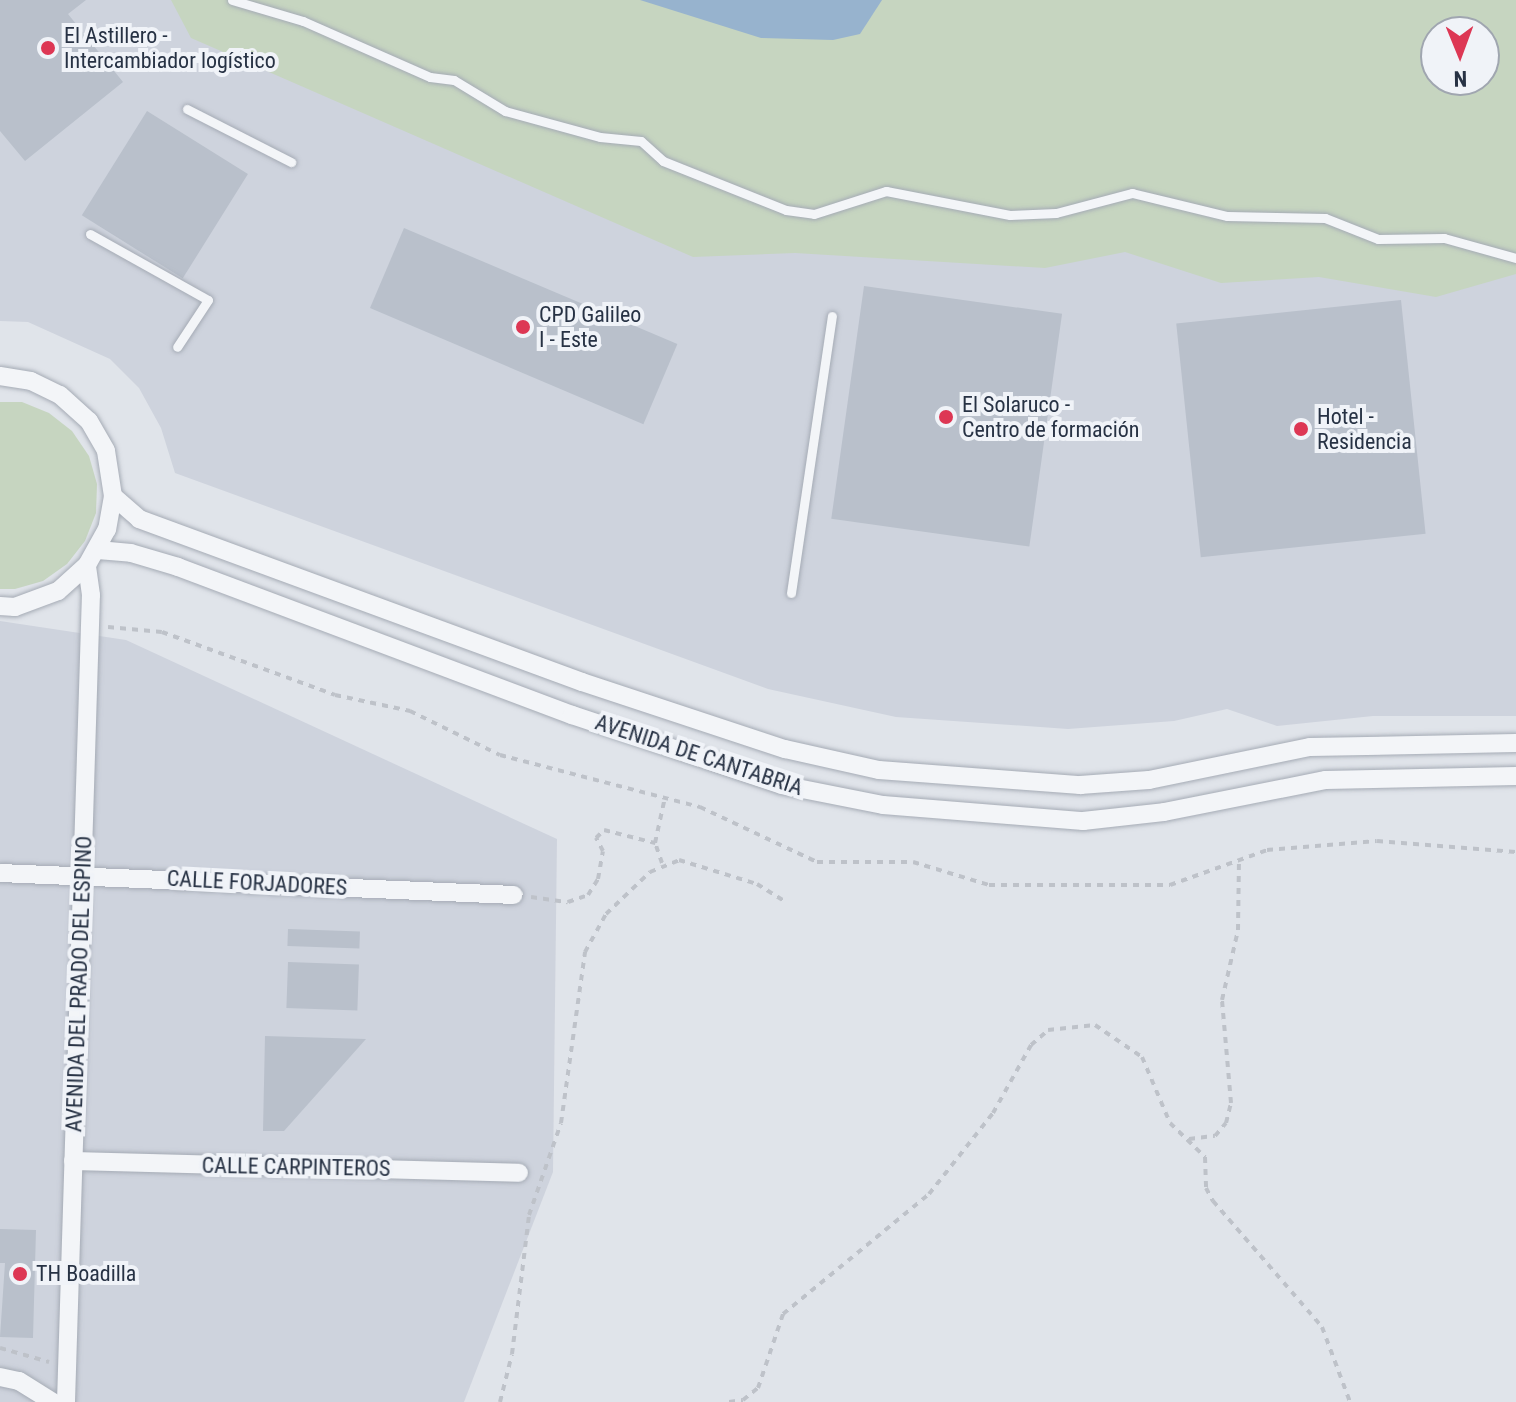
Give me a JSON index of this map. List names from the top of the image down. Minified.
{"streets":{"street":["AVENIDA DE CANTABRIA","CALLE FORJADORES","AVENIDA DEL PRADO DEL ESPINO","CALLE CARPINTEROS"]},"crossings":[["AVENIDA DE CANTABRIA","AVENIDA DEL PRADO DEL ESPINO"],["CALLE FORJADORES","AVENIDA DEL PRADO DEL ESPINO"],["AVENIDA DEL PRADO DEL ESPINO","CALLE CARPINTEROS"]],"places":["El Astillero - Intercambiador logístico","CPD Galileo I - Este","El Solaruco - Centro de formación","Hotel - Residencia","TH Boadilla"],"north":"bottom"}
